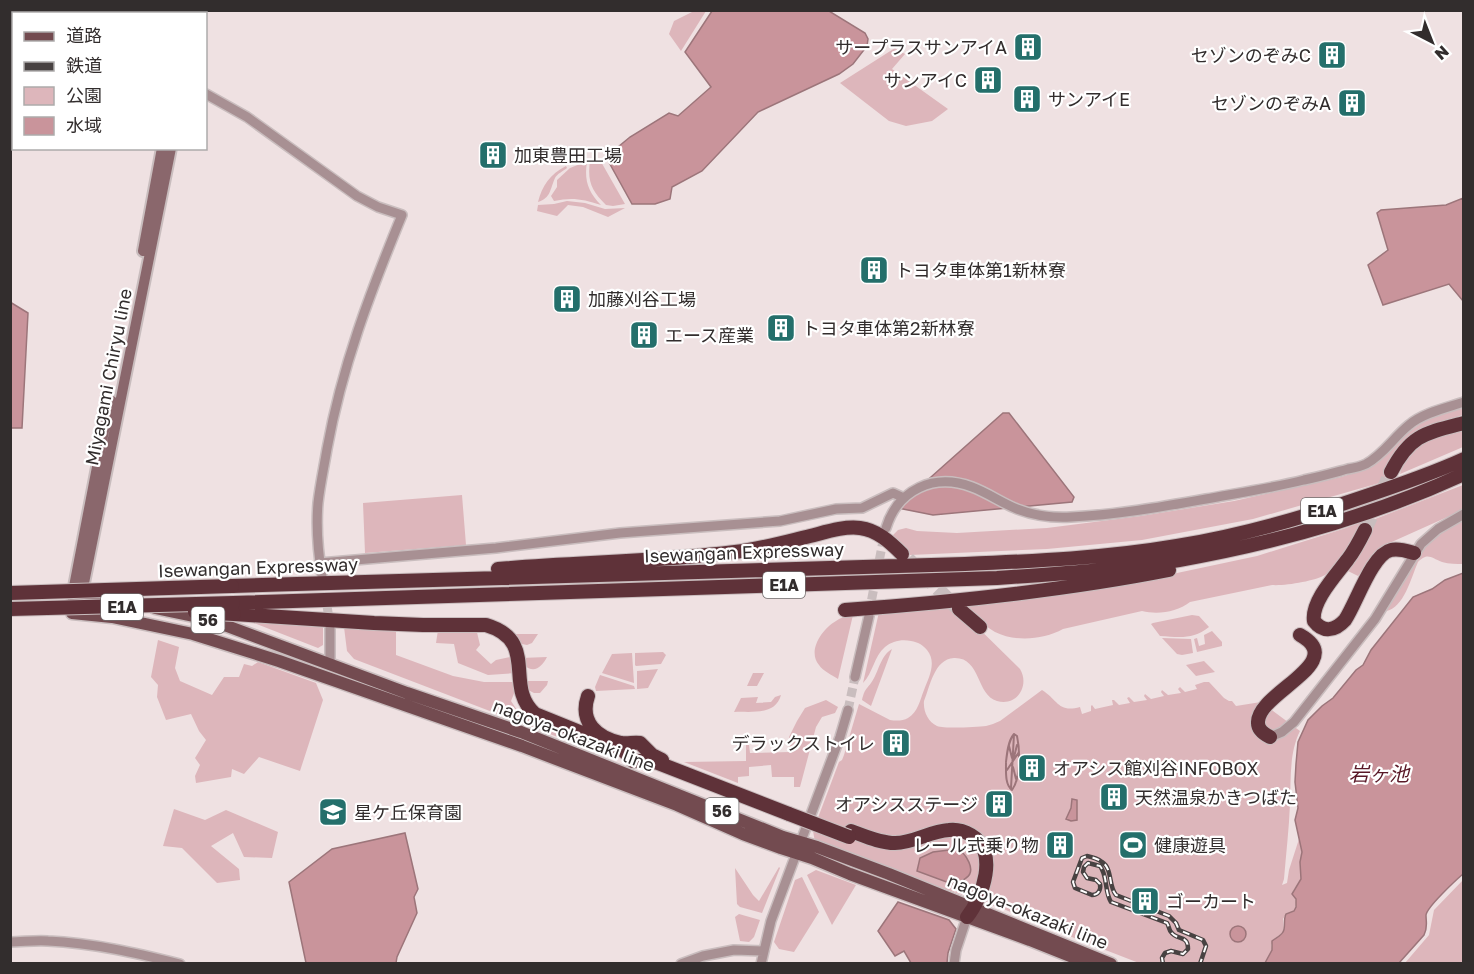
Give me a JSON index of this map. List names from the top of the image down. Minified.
{"streets":{"highway":["E1A","Isewangan Expressway"],"main road":["Miyagami Chiryu line","56","nagoya-okazaki line"]},"crossings":[["Miyagami Chiryu line","nagoya-okazaki line"]],"water":["岩ヶ池"],"places":{"building":["サープラスサンアイA","セゾンのぞみC","サンアイC","サンアイE","セゾンのぞみA","加東豊田工場","トヨタ車体第1新林寮","加藤刈谷工場","トヨタ車体第2新林寮","エース産業","デラックストイレ","オアシス館刈谷INFOBOX","天然温泉かきつばた","オアシスステージ","レール式乗り物","ゴーカート"],"school or university":["星ケ丘保育園"],"sports":["健康遊具"]},"legend":["道路","鉄道","公園","水域"],"north":"bottom right"}
